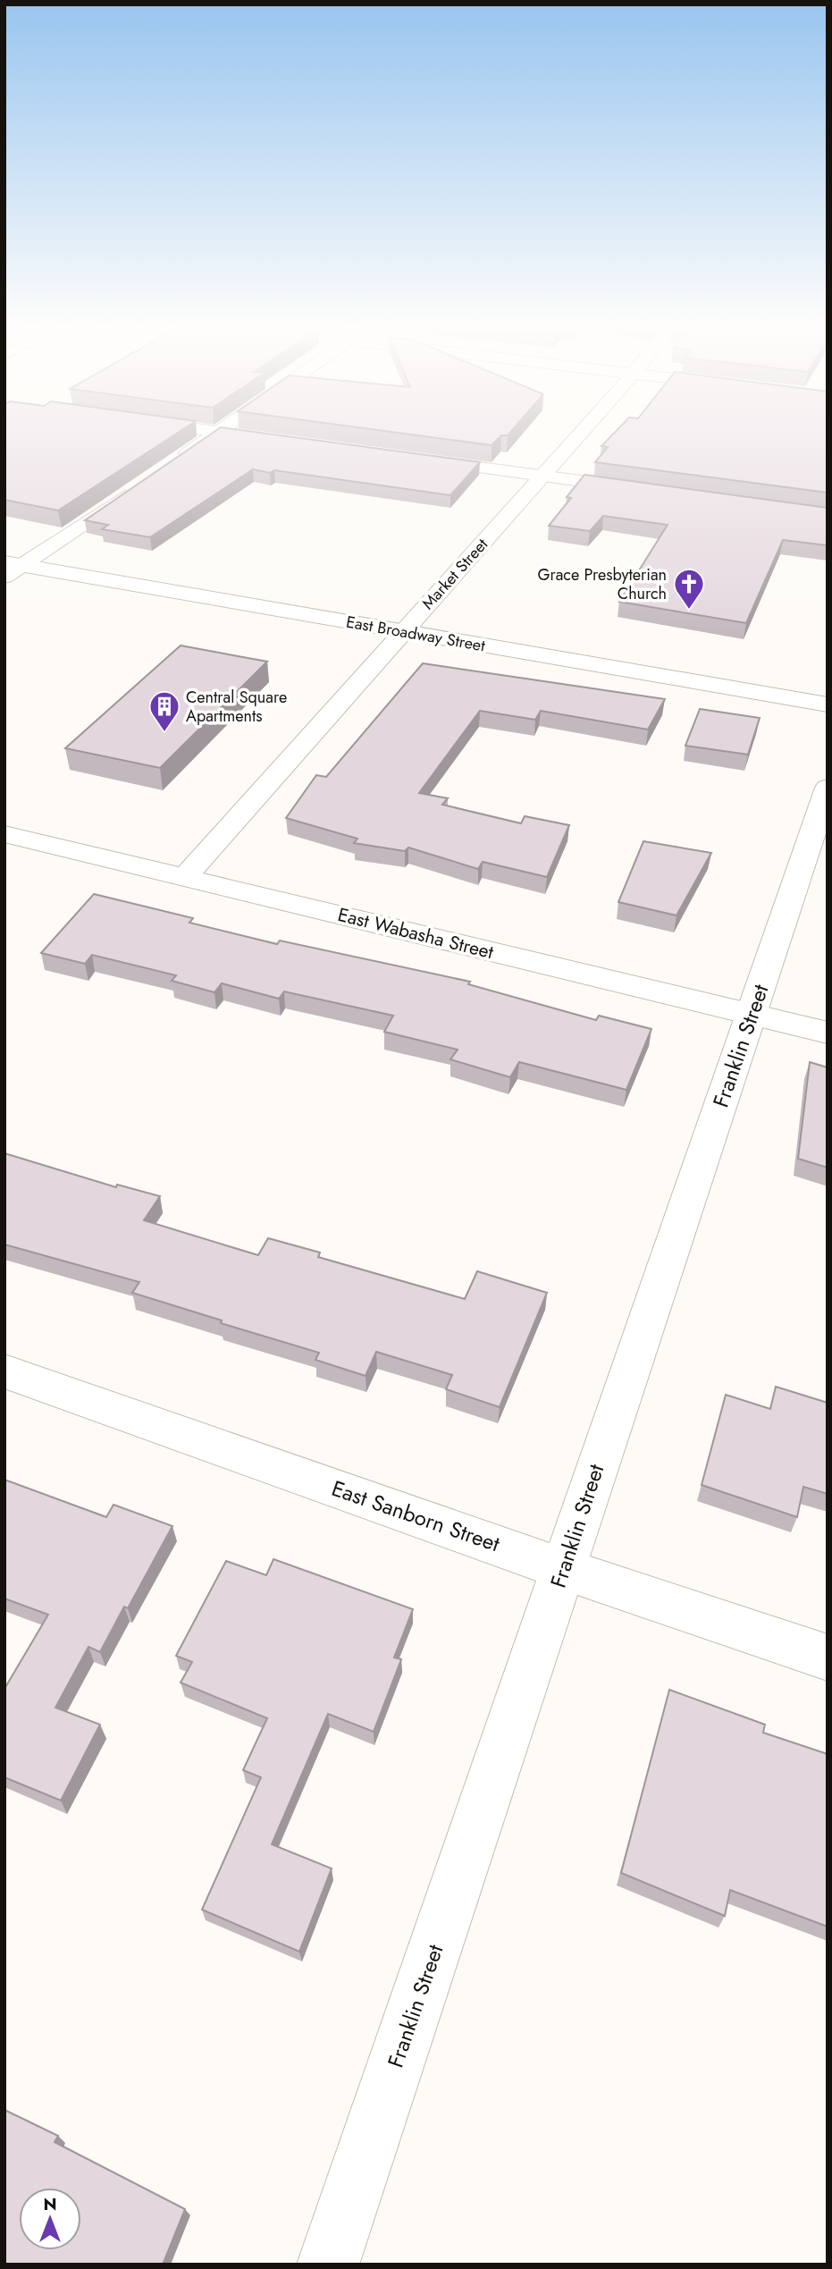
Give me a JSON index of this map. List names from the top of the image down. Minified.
{"streets":{"street":["Market Street","East Broadway Street","East Wabasha Street","Franklin Street","East Sanborn Street"]},"crossings":[["Market Street","East Broadway Street"],["Market Street","East Wabasha Street"],["East Wabasha Street","Franklin Street"],["Franklin Street","East Sanborn Street"]],"places":{"church":["Grace Presbyterian Church"],"building":["Central Square Apartments"]},"north":"top"}
